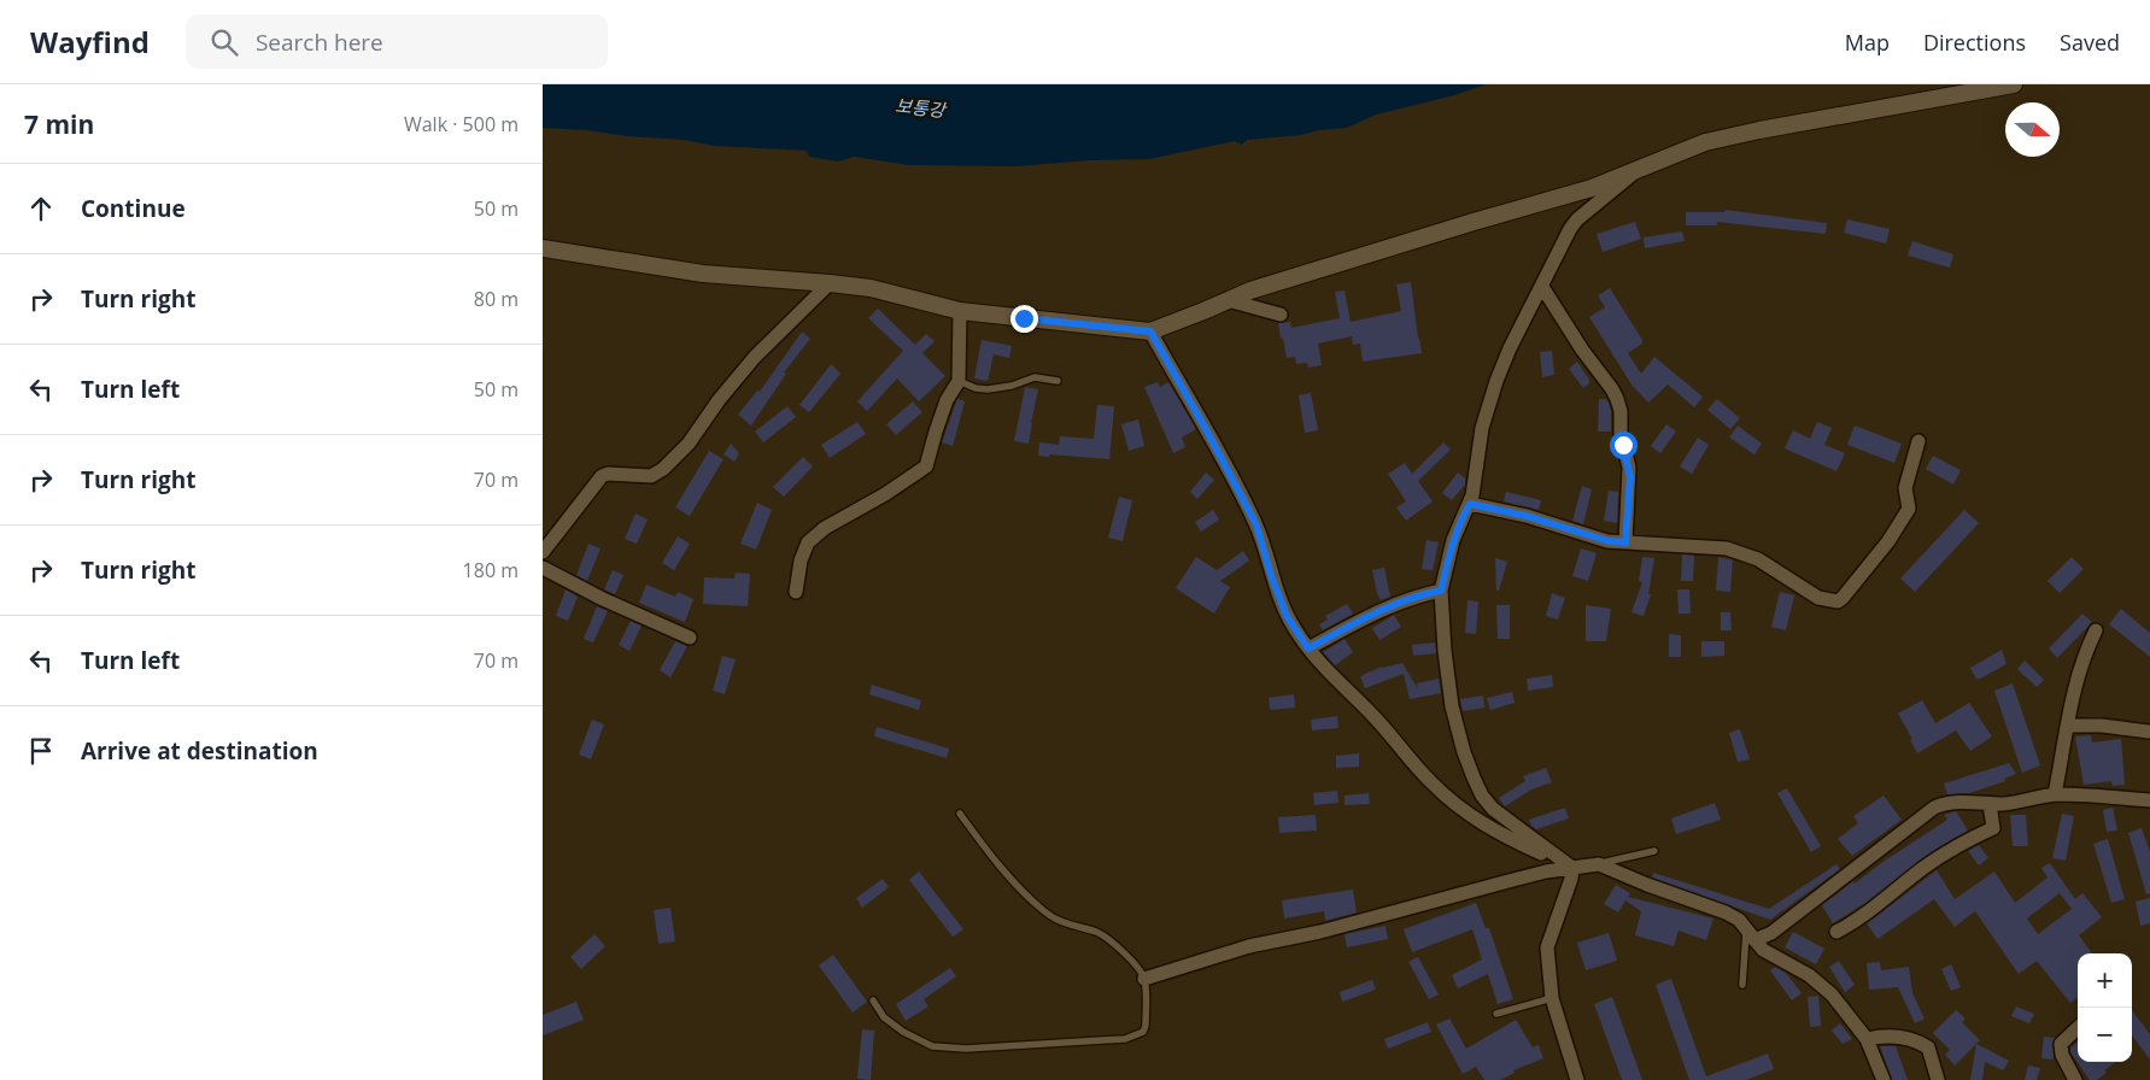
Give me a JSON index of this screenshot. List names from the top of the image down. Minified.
{"water":["보통강"],"north":"right","page":{"header":"Wayfind","search":"Search here","nav":["Map","Directions","Saved"],"heading":["7 min","Walk · 500 m"],"list":[["Continue","50 m"],["Turn right","80 m"],["Turn left","50 m"],["Turn right","70 m"],["Turn right","180 m"],["Turn left","70 m"],"Arrive at destination"],"map_buttons":["+","−"]}}
